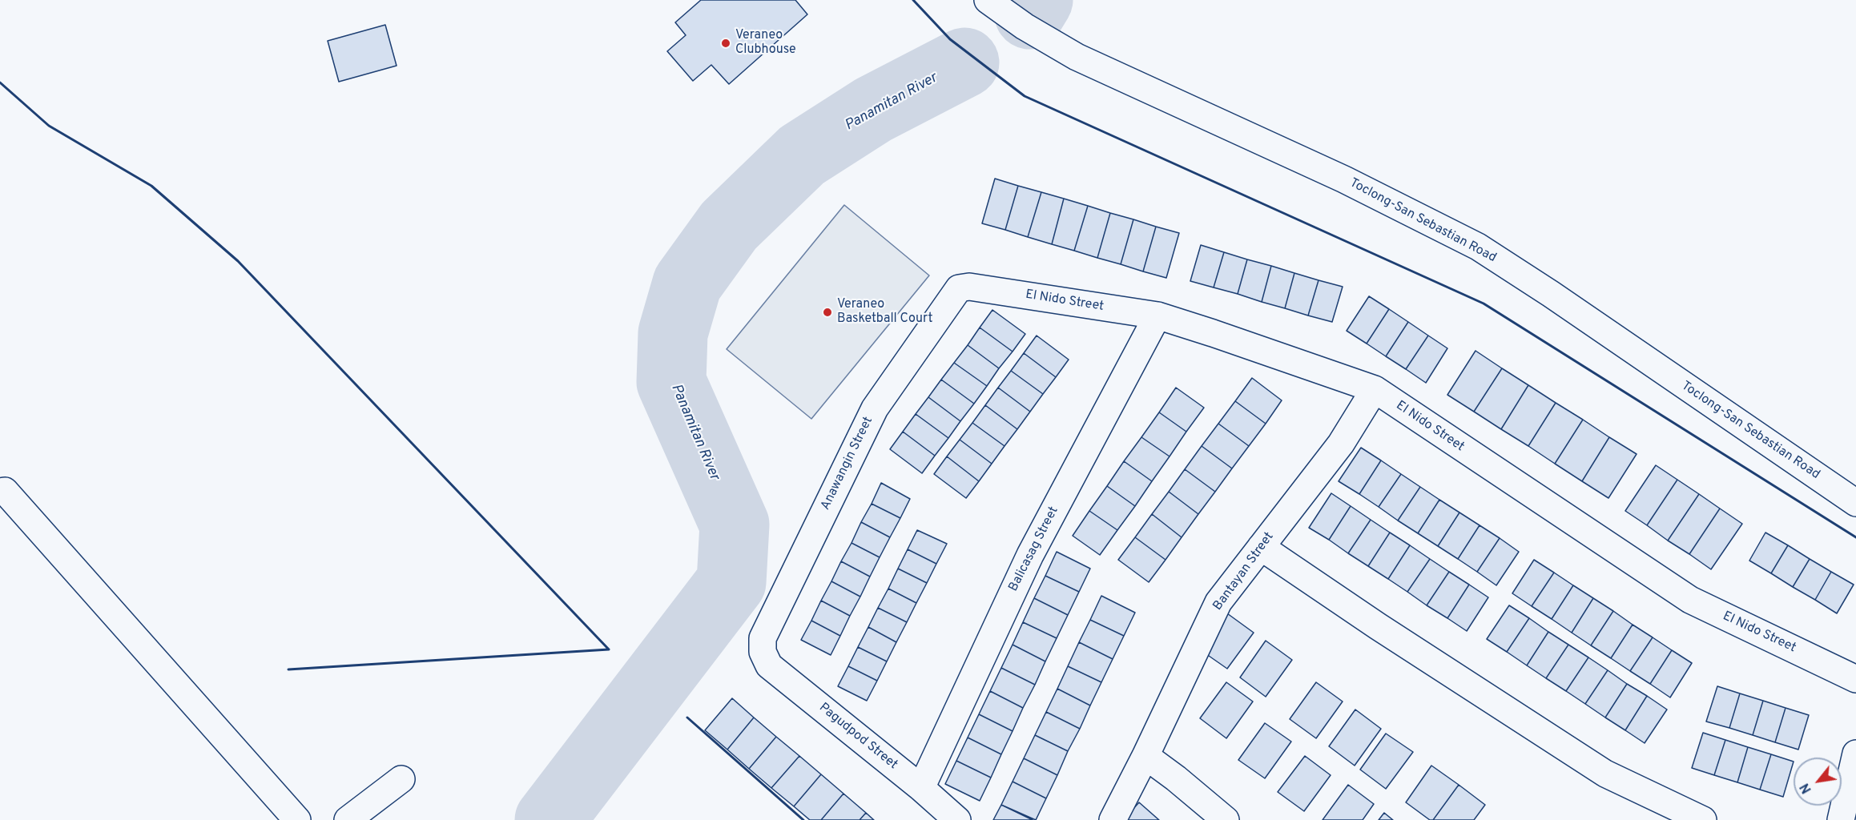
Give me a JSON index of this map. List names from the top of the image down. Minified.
{"streets":{"street":["Toclong-San Sebastian Road","El Nido Street","Anawangin Street","Balicasag Street","Bantayan Street","Pagudpod Street"]},"crossings":[["El Nido Street","Anawangin Street"],["El Nido Street","Balicasag Street"],["El Nido Street","Bantayan Street"],["Anawangin Street","Pagudpod Street"],["Balicasag Street","Pagudpod Street"]],"water":["Panamitan River"],"places":["Veraneo Clubhouse","Veraneo Basketball Court"],"north":"bottom left"}
